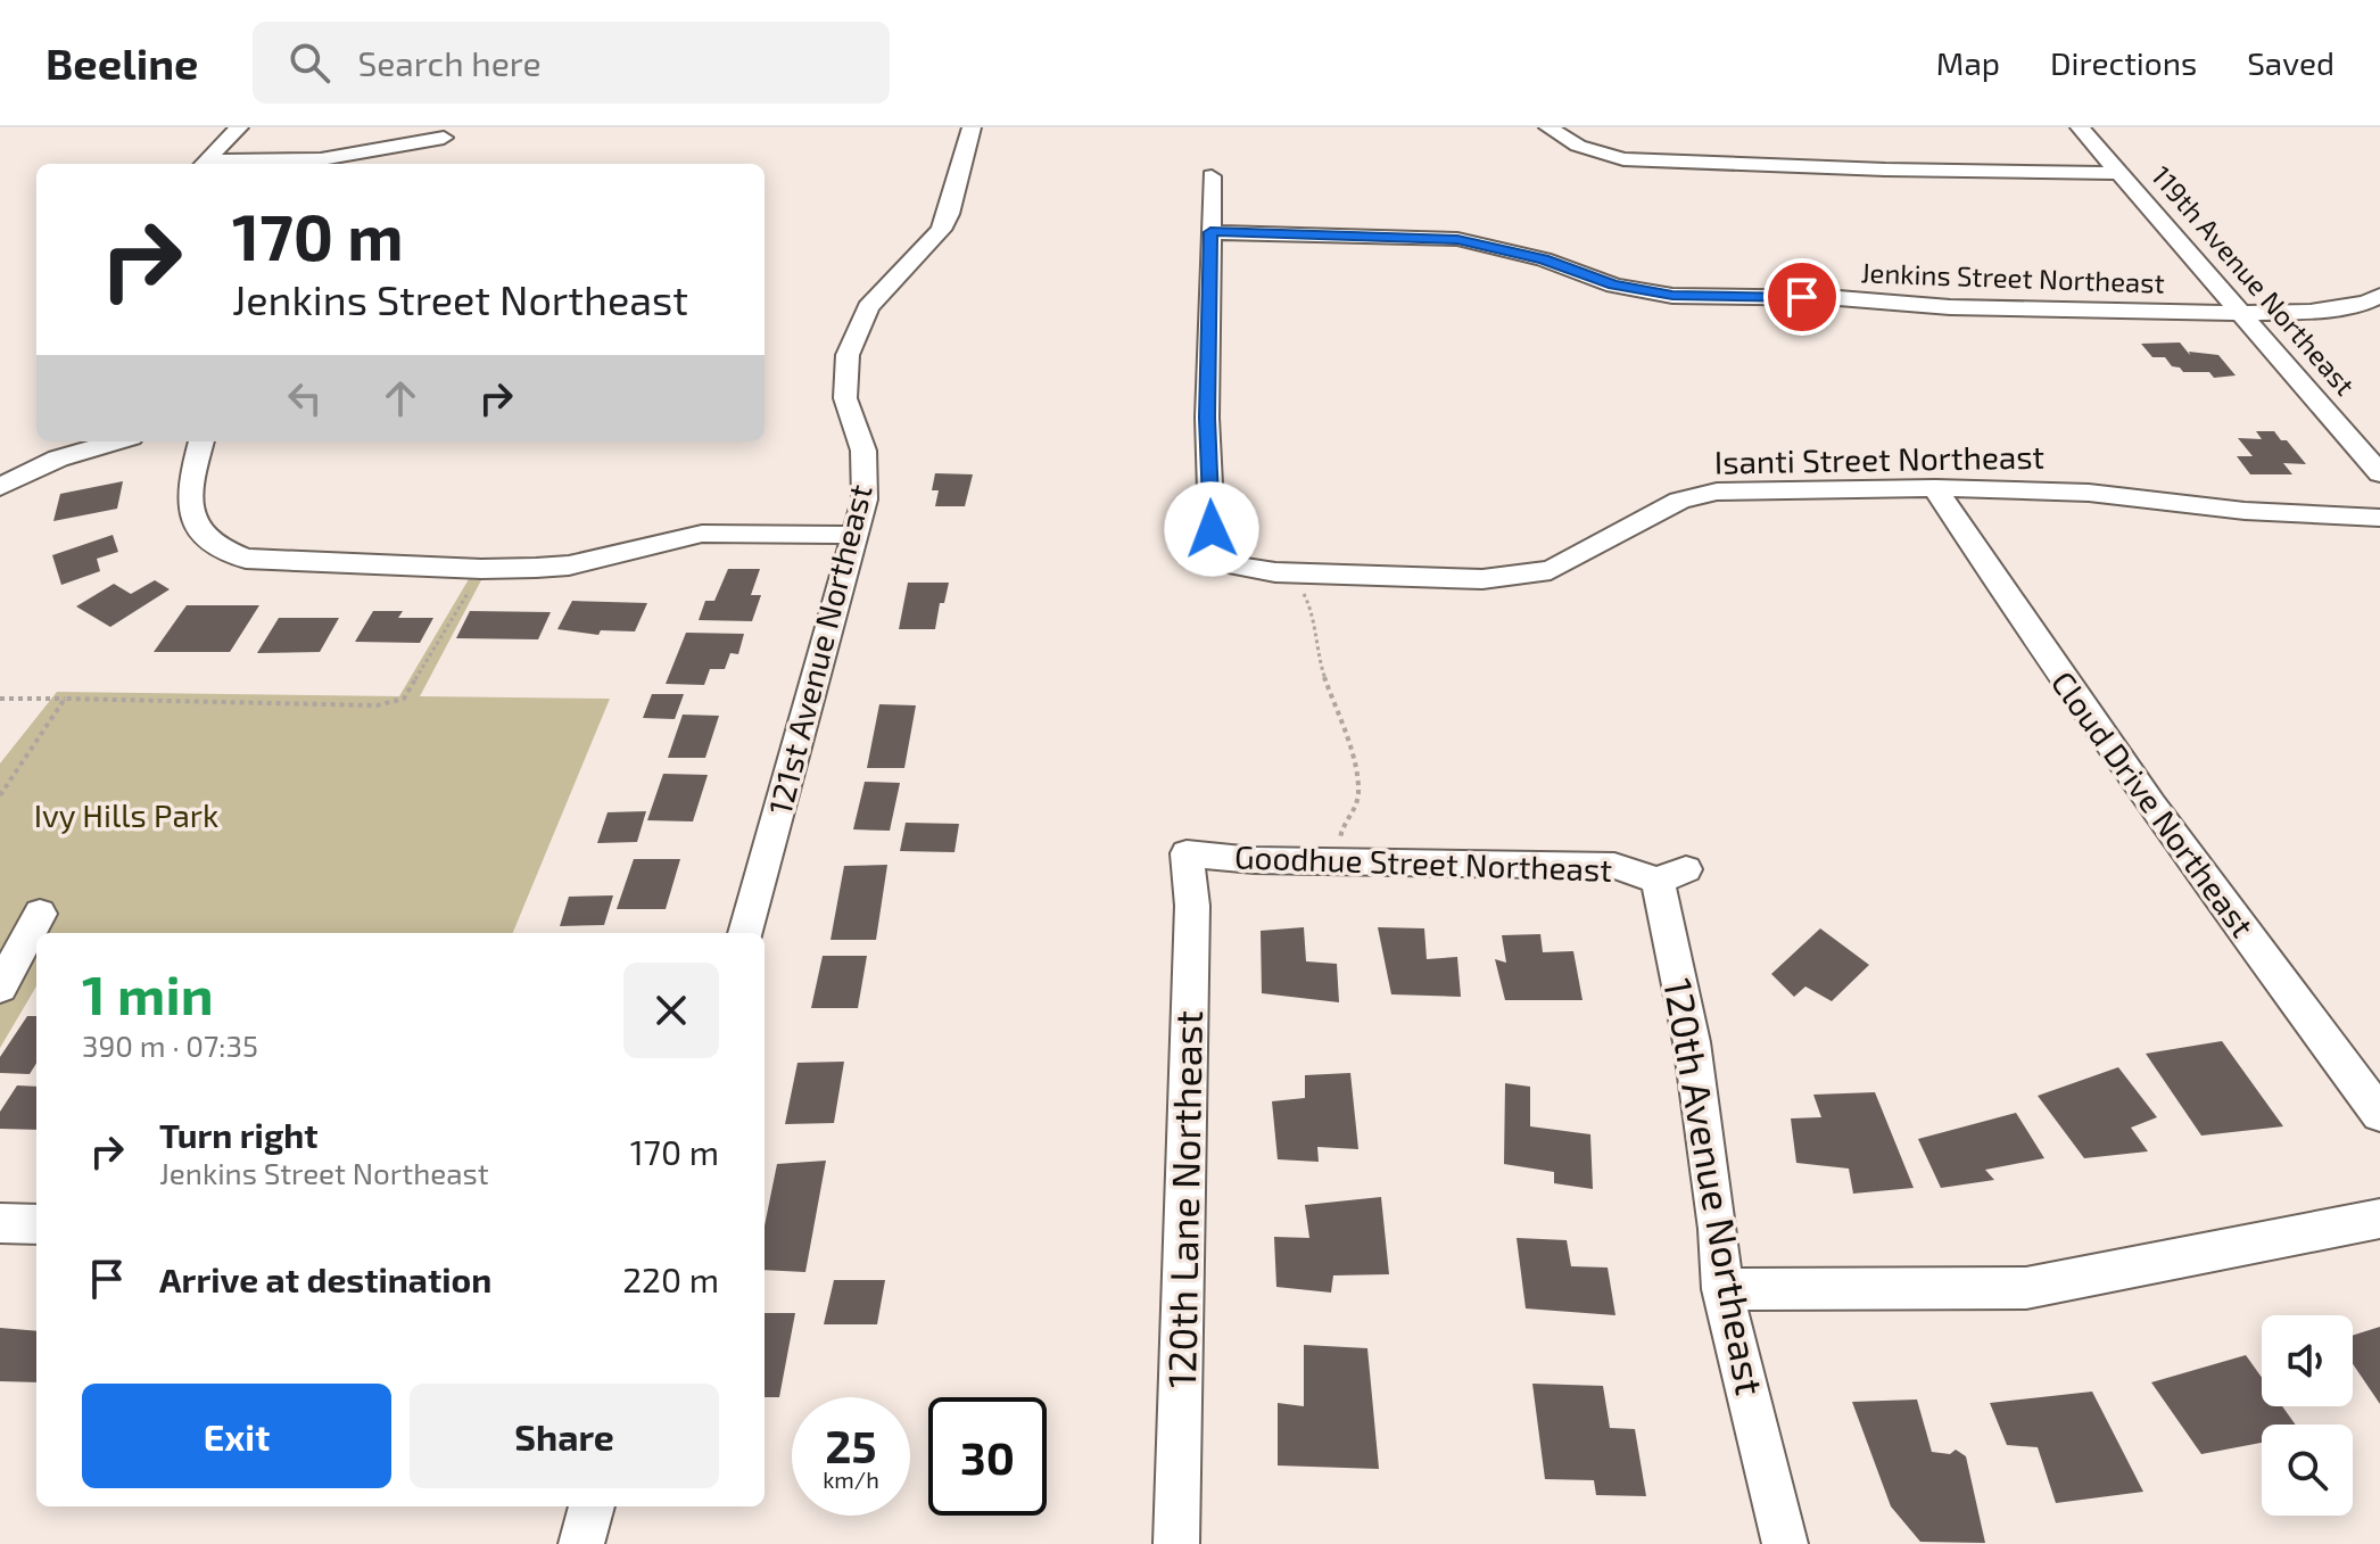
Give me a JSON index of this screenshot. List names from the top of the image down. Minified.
{"streets":{"street":["Jenkins Street Northeast","119th Avenue Northeast","Isanti Street Northeast","121st Avenue Northeast","Cloud Drive Northeast","Goodhue Street Northeast","120th Avenue Northeast","120th Lane Northeast"]},"crossings":[["Jenkins Street Northeast","119th Avenue Northeast"],["Jenkins Street Northeast","Isanti Street Northeast"],["Isanti Street Northeast","Cloud Drive Northeast"],["Goodhue Street Northeast","120th Avenue Northeast"],["Goodhue Street Northeast","120th Lane Northeast"]],"parks":["Ivy Hills Park"],"page":{"header":"Beeline","search":"Search here","nav":["Map","Directions","Saved"],"turn":["170 m","Jenkins Street Northeast"],"heading":["1 min","390 m · 07:35"],"list":[{"name":"Turn right","note":"Jenkins Street Northeast","value":"170 m"},{"name":"Arrive at destination","value":"220 m"}],"buttons":["Exit","Share"],"speed":"25 km/h","limit":"30"}}
